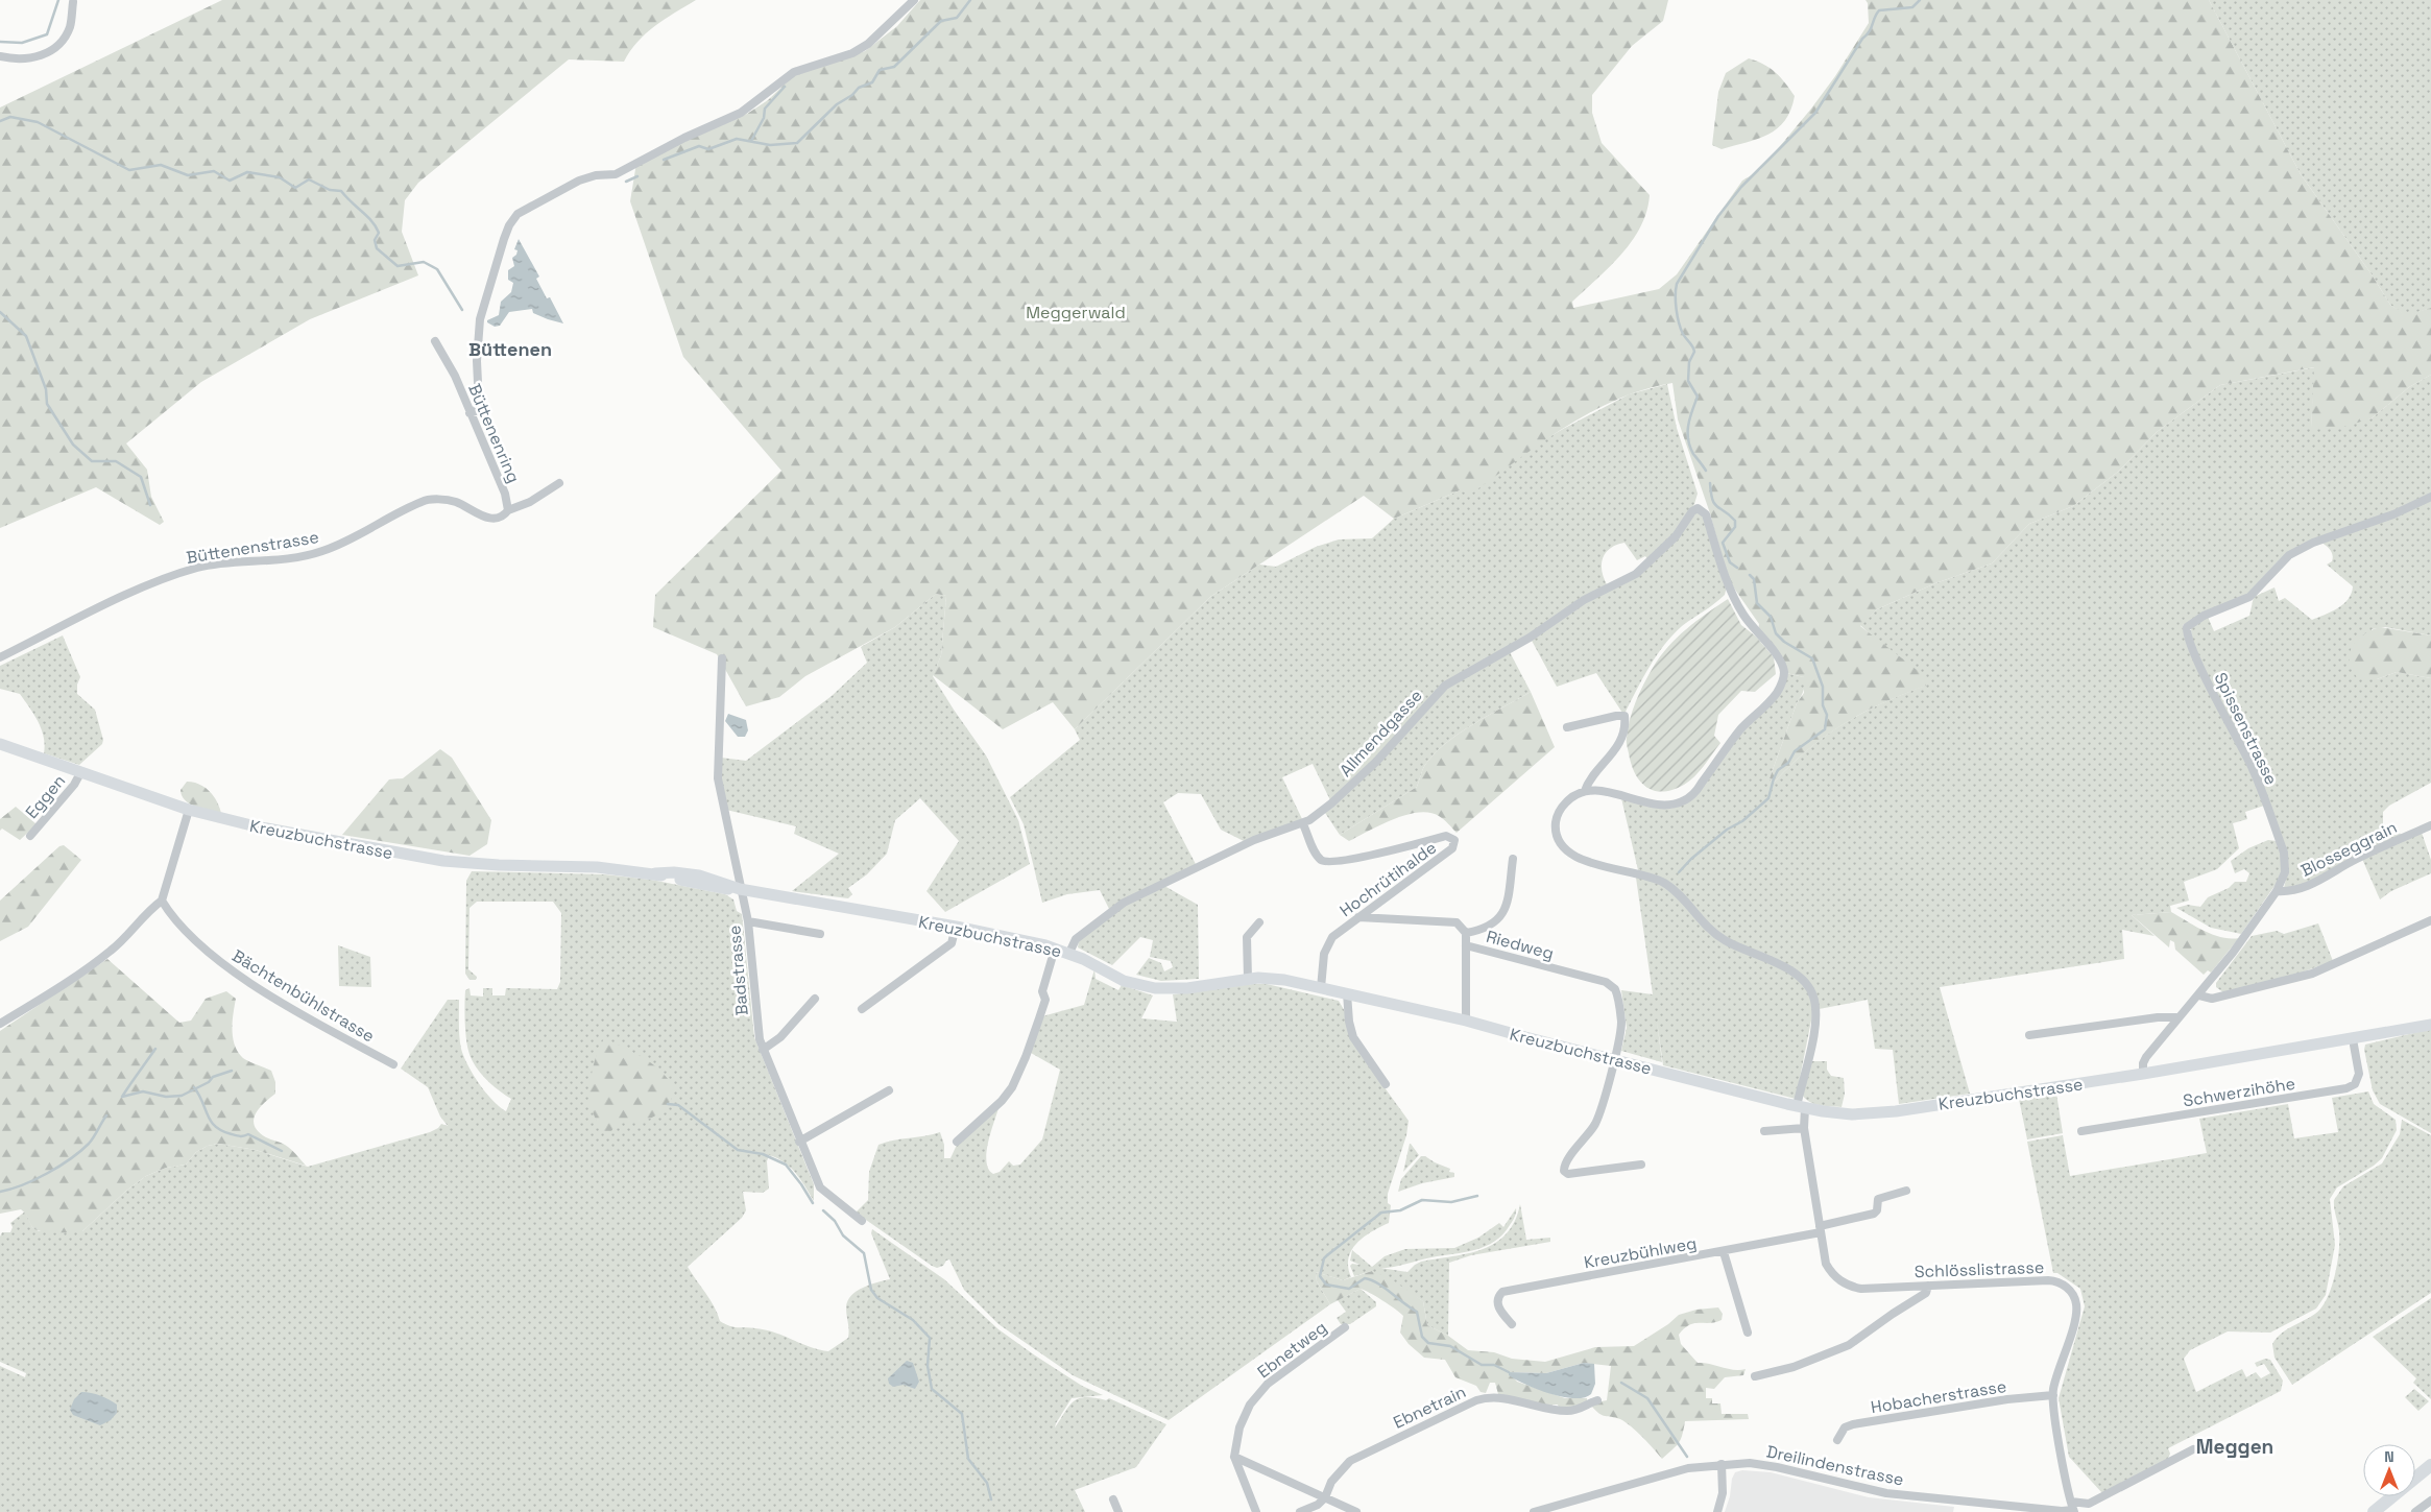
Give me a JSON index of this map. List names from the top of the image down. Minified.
{"streets":{"street":["Büttenenring","Büttenenstrasse","Spissenstrasse","Allmendgasse","Eggen","Kreuzbuchstrasse","Blosseggrain","Hochrütihalde","Riedweg","Badstrasse","Bächtenbühlstrasse","Schwerzihöhe","Kreuzbühlweg","Schlösslistrasse","Ebnetweg","Hobacherstrasse","Ebnetrain","Dreilindenstrasse"]},"crossings":[["Büttenenring","Büttenenstrasse"],["Spissenstrasse","Kreuzbuchstrasse"],["Spissenstrasse","Blosseggrain"],["Allmendgasse","Kreuzbuchstrasse"],["Allmendgasse","Hochrütihalde"],["Allmendgasse","Schlösslistrasse"],["Eggen","Kreuzbuchstrasse"],["Kreuzbuchstrasse","Hochrütihalde"],["Kreuzbuchstrasse","Riedweg"],["Kreuzbuchstrasse","Badstrasse"],["Kreuzbuchstrasse","Schwerzihöhe"],["Kreuzbuchstrasse","Schlösslistrasse"],["Hochrütihalde","Riedweg"],["Kreuzbühlweg","Schlösslistrasse"],["Schlösslistrasse","Hobacherstrasse"],["Schlösslistrasse","Dreilindenstrasse"]],"districts":["Büttenen","Meggen"],"parks":["Meggerwald"],"north":"top"}
